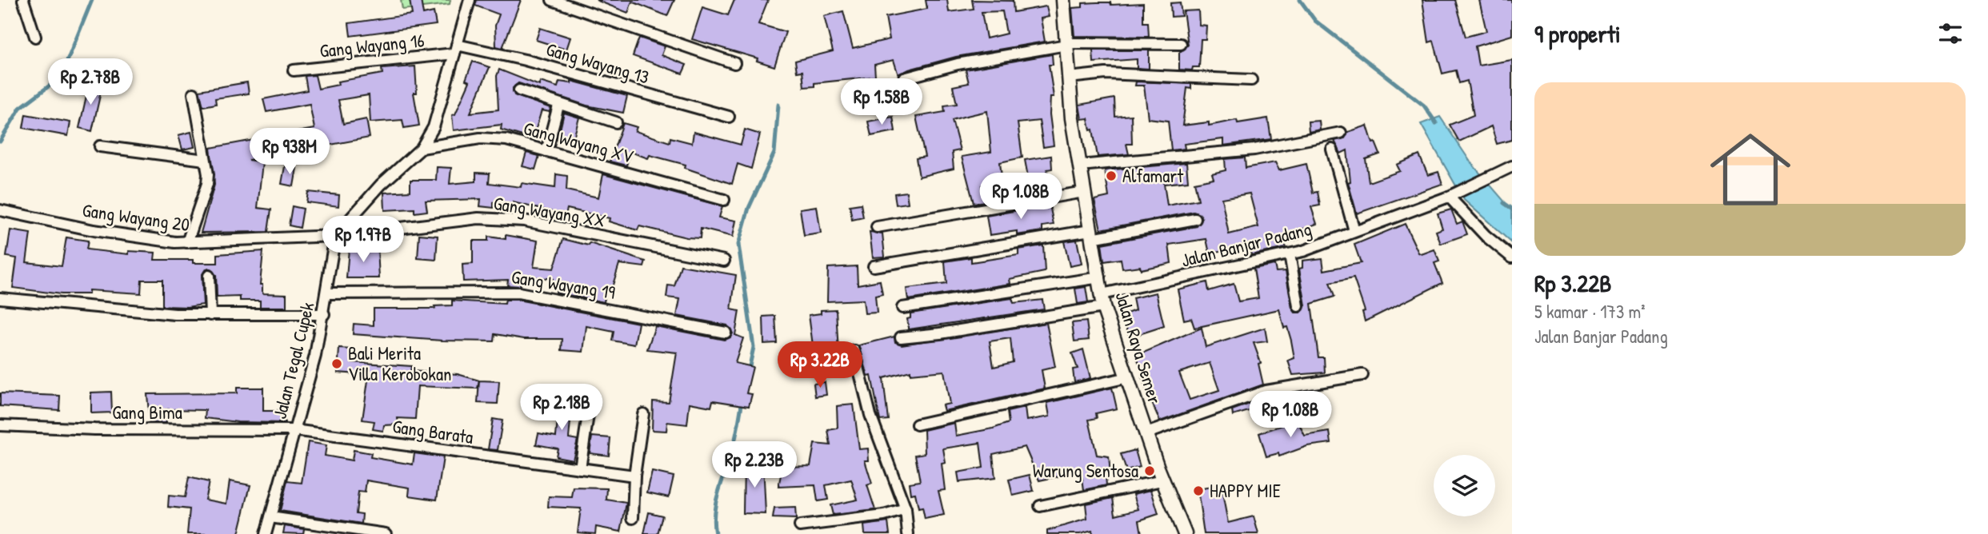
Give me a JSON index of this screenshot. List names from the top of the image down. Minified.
{"streets":{"street":["Gang Wayang 16","Gang Wayang 13","Gang Wayang XV","Gang Wayang XX","Gang Wayang 20","Jalan Banjar Padang","Gang Wayang 19","Jalan Raya Semer","Jalan Tegal Cupek","Gang Bima","Gang Barata"]},"crossings":[["Gang Wayang 16","Gang Wayang 13"],["Gang Wayang XX","Gang Wayang 20"],["Gang Wayang XX","Jalan Tegal Cupek"],["Gang Wayang 20","Jalan Tegal Cupek"],["Jalan Banjar Padang","Jalan Raya Semer"],["Gang Wayang 19","Jalan Tegal Cupek"],["Jalan Tegal Cupek","Gang Bima"],["Jalan Tegal Cupek","Gang Barata"],["Gang Bima","Gang Barata"]],"places":["Alfamart","Bali Merita Villa Kerobokan","Warung Sentosa","HAPPY MIE"],"page":{"heading":"9 properti","price":["Rp 2.78B","Rp 1.58B","Rp 938M","Rp 1.08B","Rp 1.97B","Rp 3.22B","Rp 2.18B","Rp 1.08B","Rp 2.23B"],"list":[{"name":"Rp 3.22B","note":"5 kamar · 173 m² · Jalan Banjar Padang"}]}}
